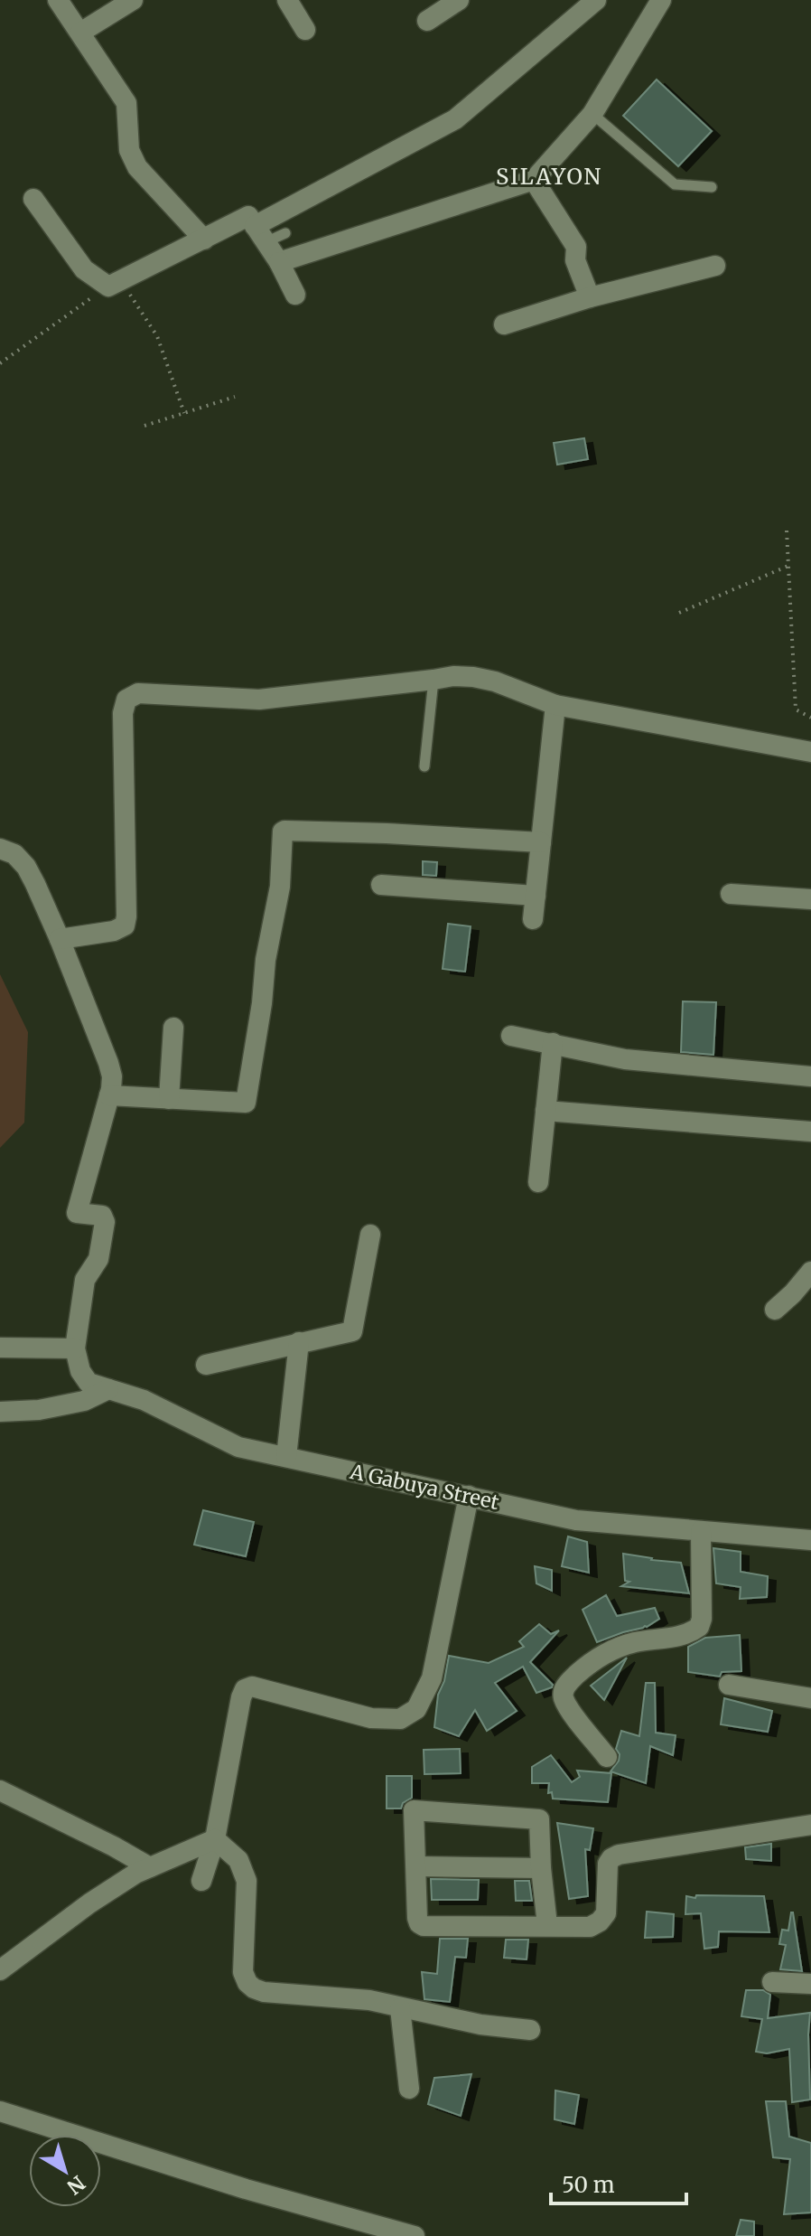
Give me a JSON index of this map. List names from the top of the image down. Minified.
{"streets":{"street":["A Gabuya Street"]},"districts":["SILAYON"],"scale_bar":"50 m","north":"bottom right"}
